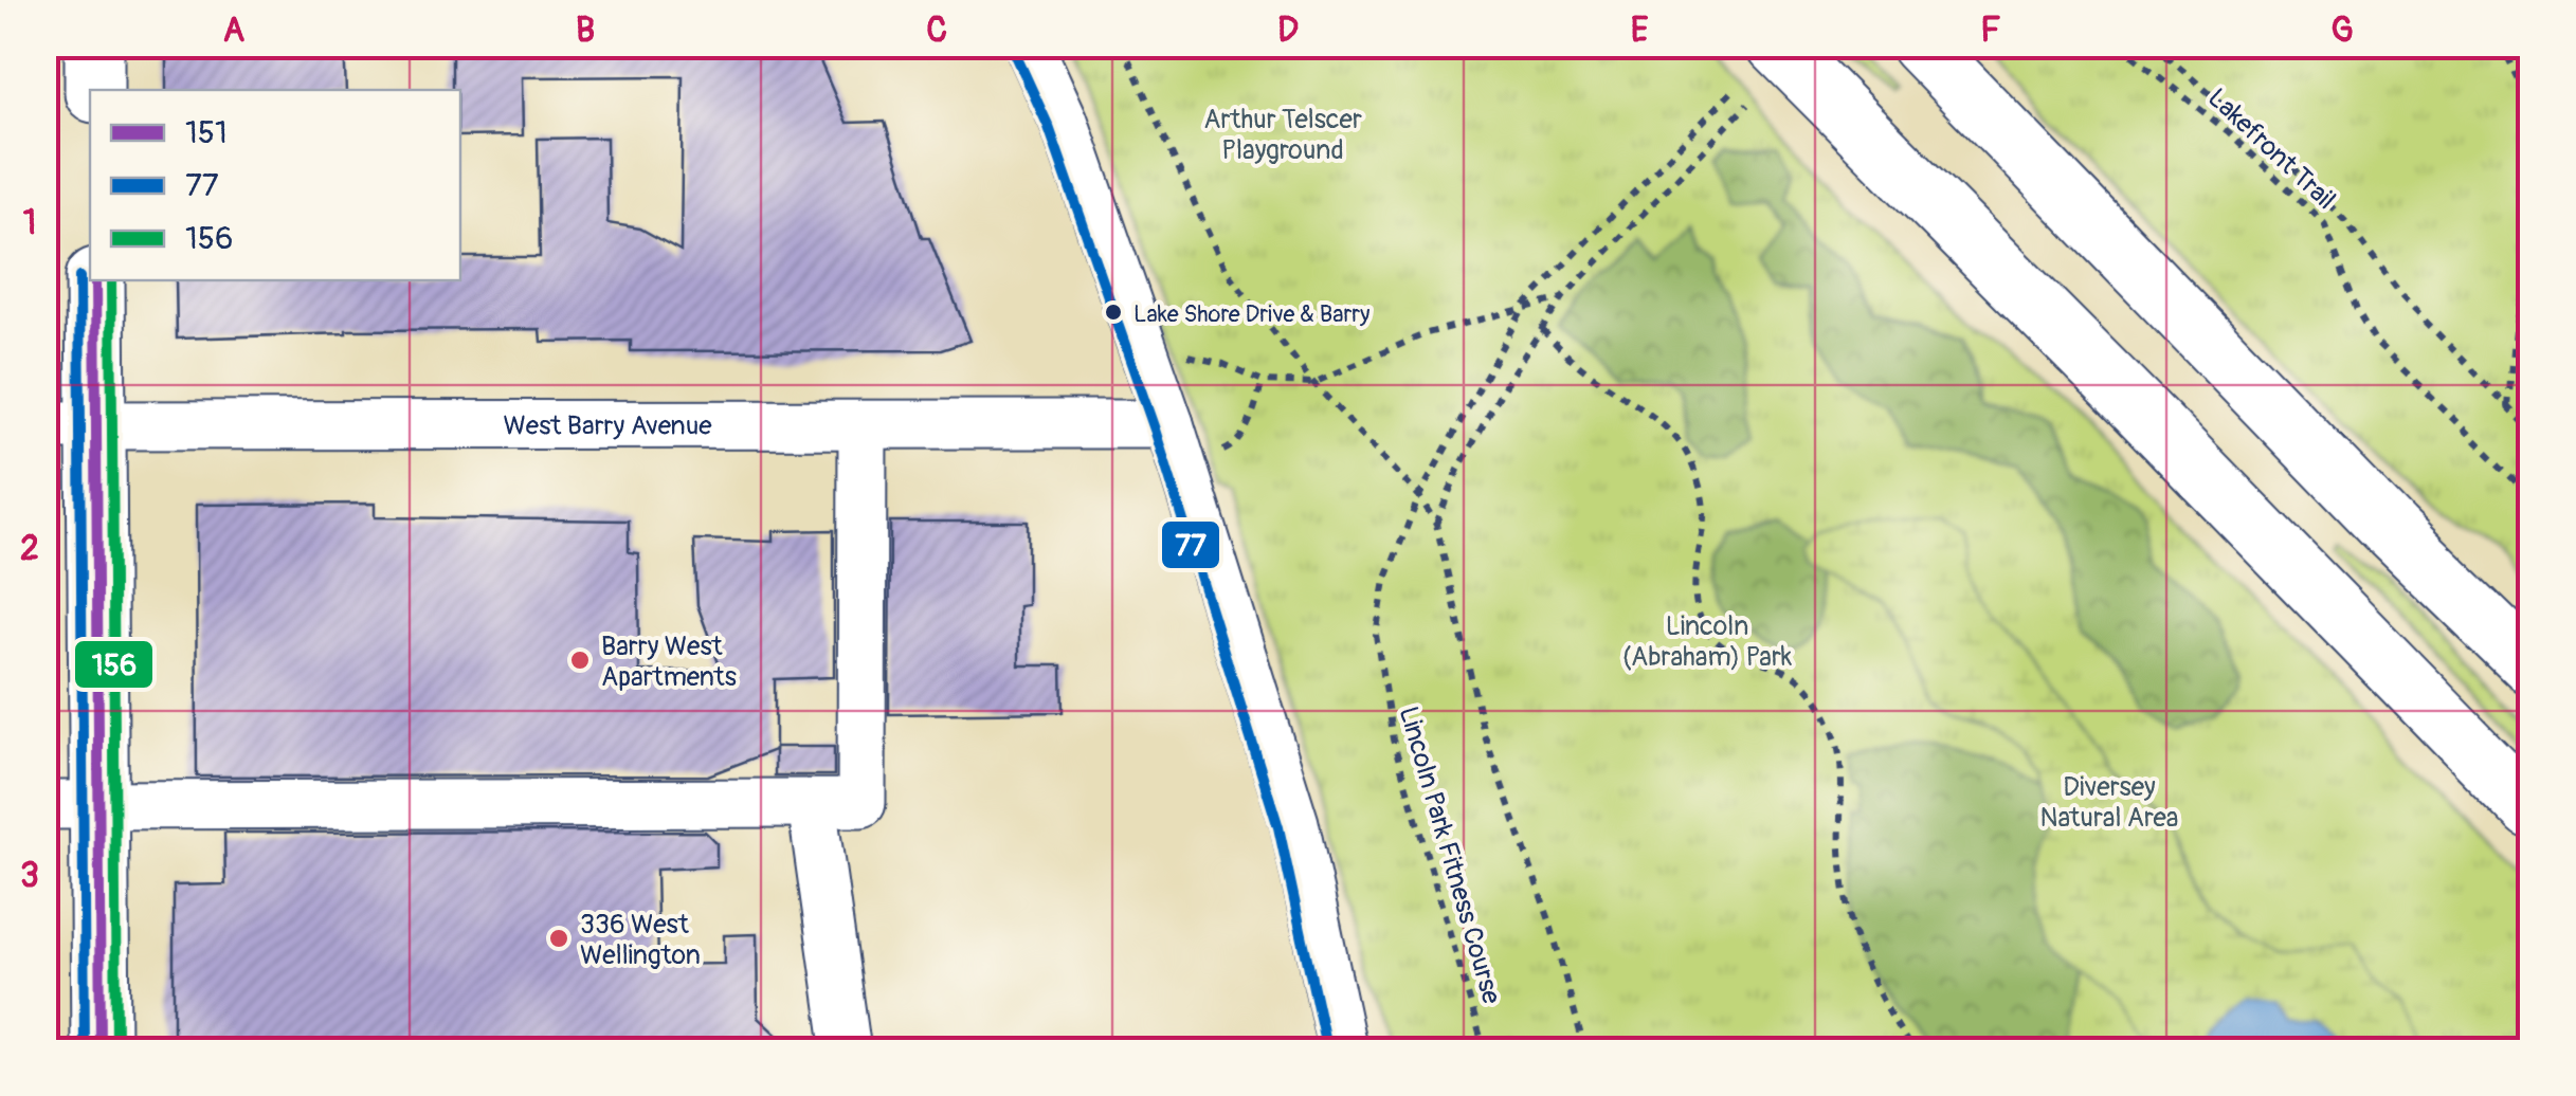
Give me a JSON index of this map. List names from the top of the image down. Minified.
{"streets":{"street":["West Barry Avenue"],"path":["Lakefront Trail","Lincoln Park Fitness Course"]},"parks":["Arthur Telscer Playground","Lincoln (Abraham) Park","Diversey Natural Area"],"places":["Lake Shore Drive & Barry","Barry West Apartments","336 West Wellington"],"lines":["transit line 77","transit line 151","transit line 156"],"legend":["151","77","156"],"grid":{"columns":["A","B","C","D","E","F","G"],"rows":["1","2","3"]}}
